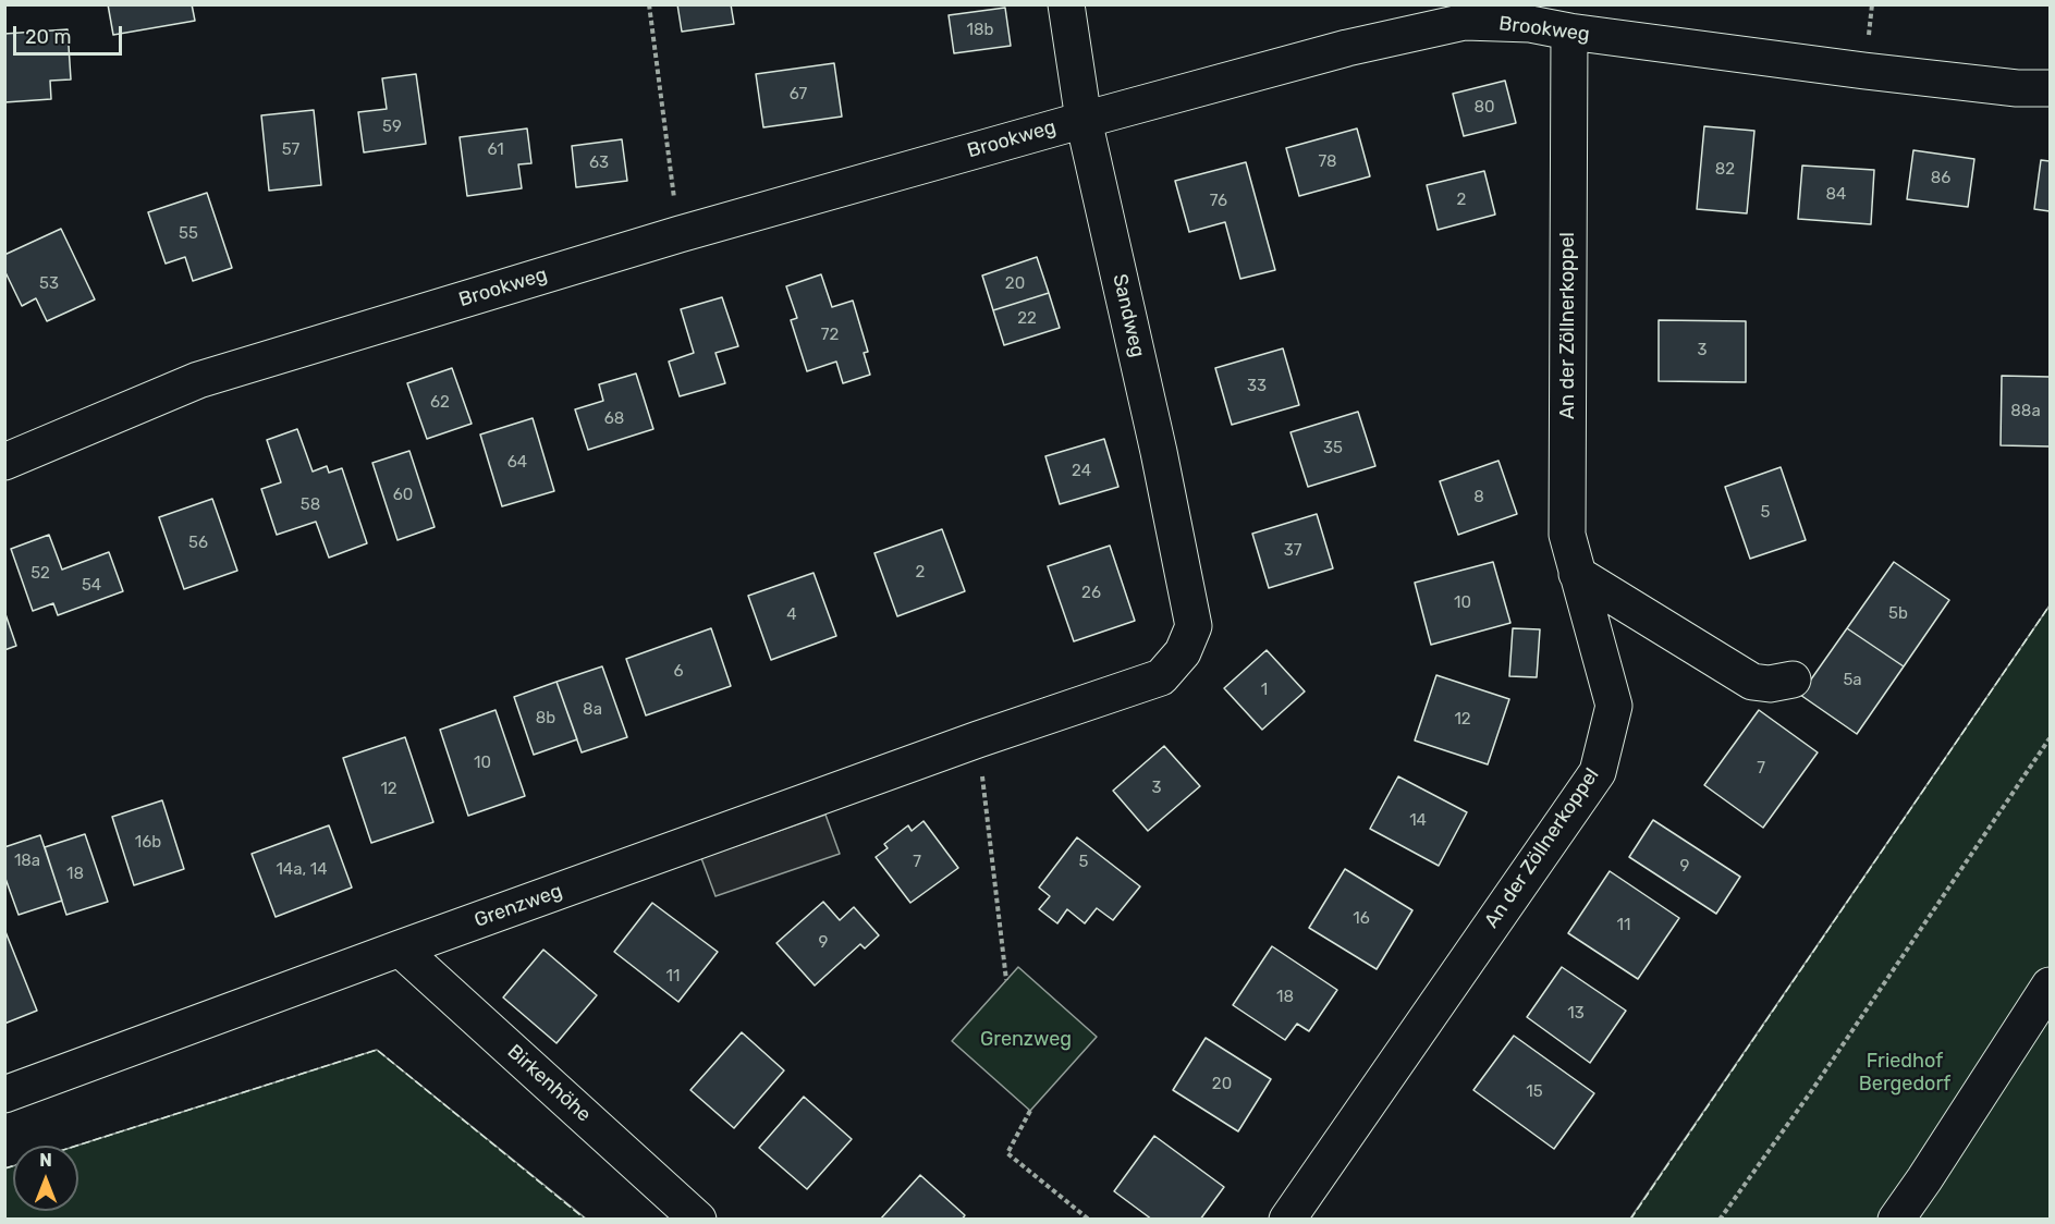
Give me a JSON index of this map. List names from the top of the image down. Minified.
{"streets":{"street":["Brookweg","Sandweg","An der Zöllnerkoppel","Grenzweg","Birkenhöhe"]},"crossings":[["Brookweg","Sandweg"],["Brookweg","An der Zöllnerkoppel"],["Sandweg","Grenzweg"],["Grenzweg","Birkenhöhe"]],"parks":["Grenzweg","Friedhof Bergedorf"],"house_numbers":["18b","67","80","59","57","61","78","63","82","86","84","2","76","55","53","20","22","72","3","33","62","88a","68","35","64","24","60","8","58","5","56","37","2","52","54","26","10","5b","4","6","5a","1","8a","8b","12","10","7","3","12","14","16b","18a","7","5","9","14a, 14","18","16","11","9","11","18","13","20","15"],"scale_bar":"20 m","north":"top"}
